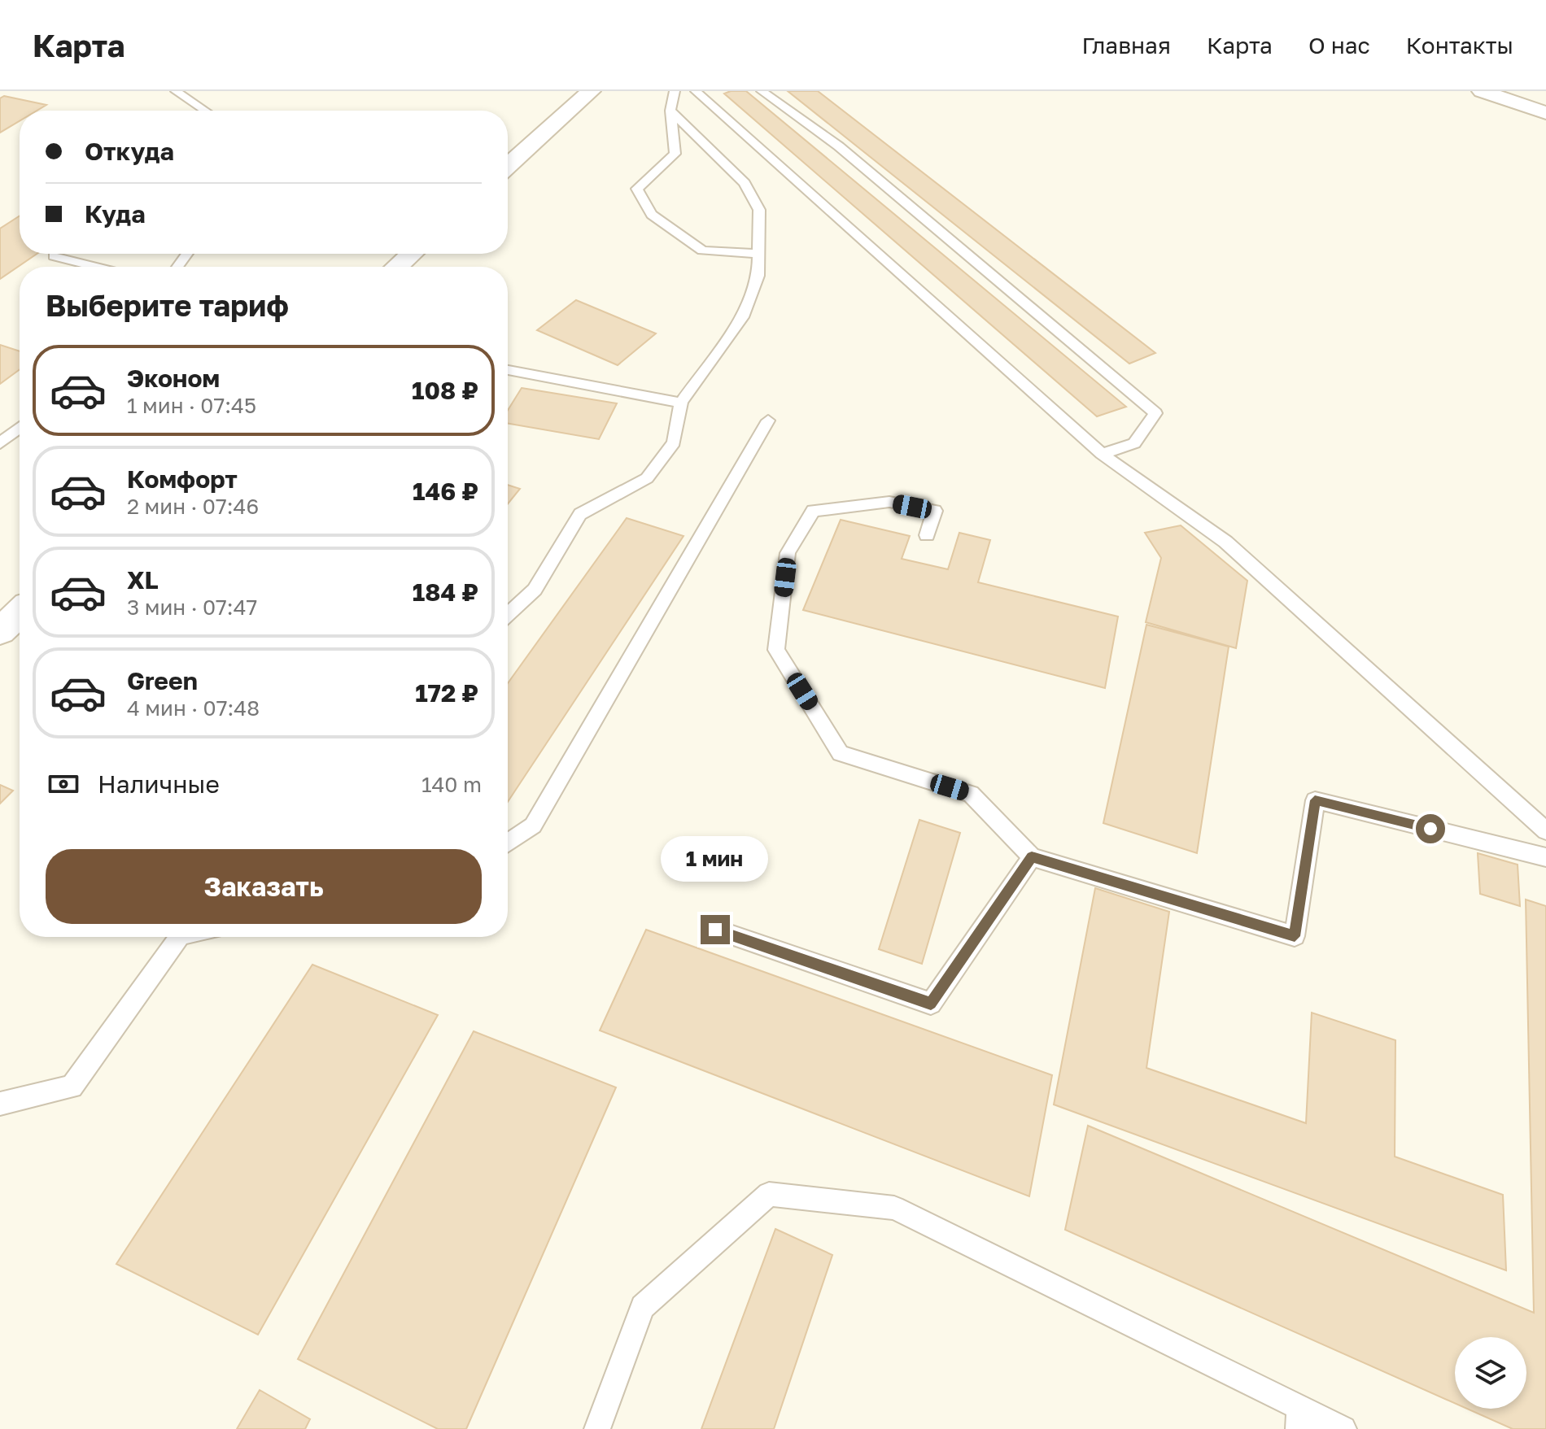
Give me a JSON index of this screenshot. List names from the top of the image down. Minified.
{"page":{"header":"Карта","nav":["Главная","Карта","О нас","Контакты"],"banner":["Откуда","Куда"],"heading":"Выберите тариф","list":[{"name":"Эконом","note":"1 мин · 07:45","value":"108 ₽"},{"name":"Комфорт","note":"2 мин · 07:46","value":"146 ₽"},{"name":"XL","note":"3 мин · 07:47","value":"184 ₽"},{"name":"Green","note":"4 мин · 07:48","value":"172 ₽"}],"pay":["Наличные","140 m"],"bubble":"1 мин","buttons":"Заказать"}}
